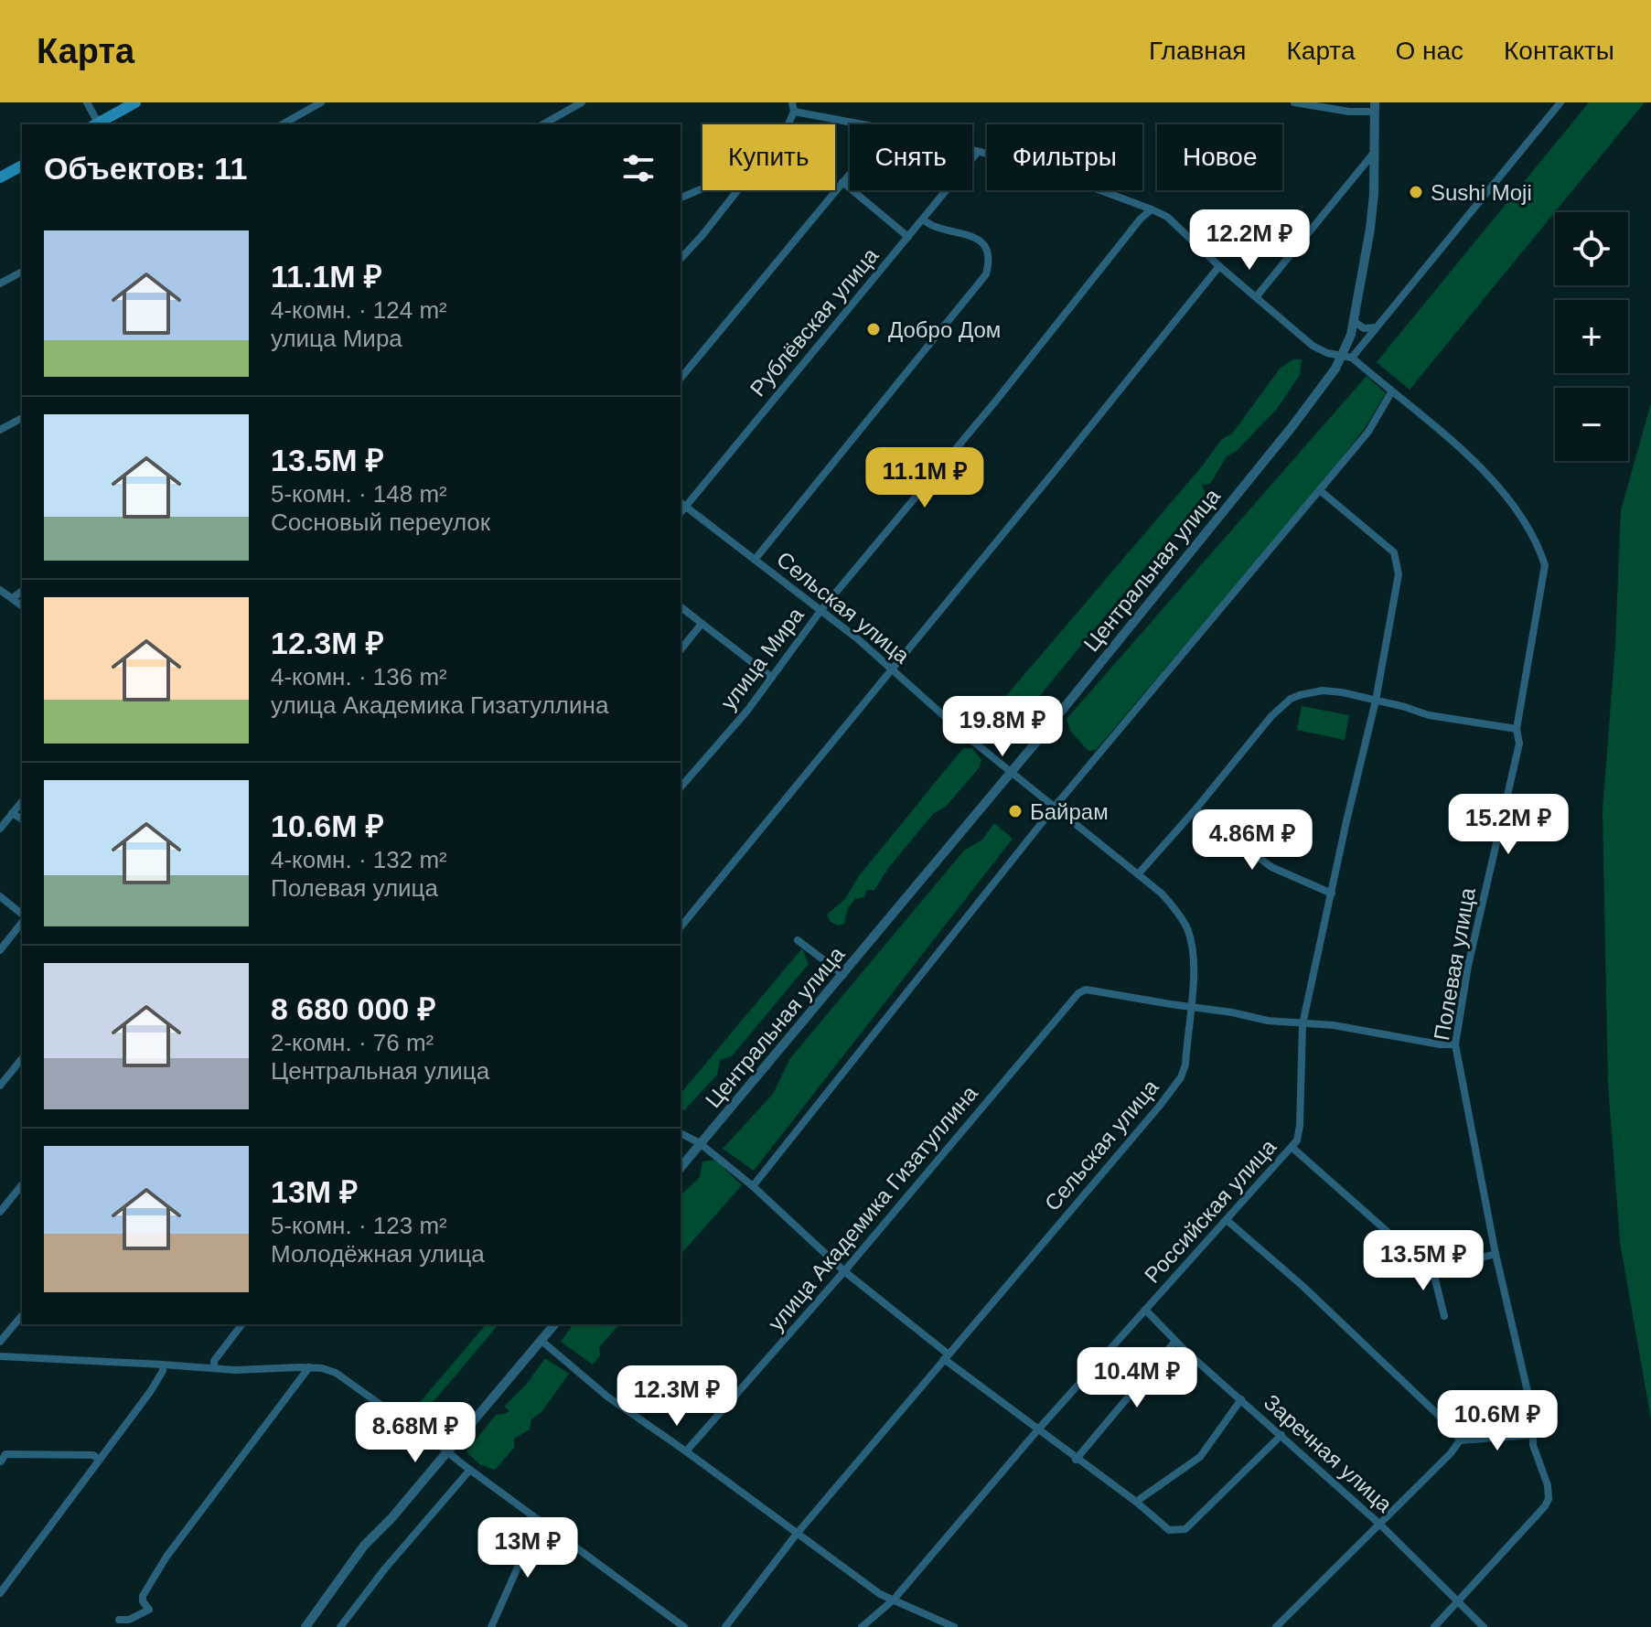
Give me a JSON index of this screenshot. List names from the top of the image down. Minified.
{"streets":{"street":["Рублёвская улица","Центральная улица","Сельская улица","улица Мира","Полевая улица","улица Академика Гизатуллина","Российская улица","Заречная улица"]},"crossings":[["Рублёвская улица","Сельская улица"],["Центральная улица","Сельская улица"],["Центральная улица","Полевая улица"],["Сельская улица","улица Мира"],["Сельская улица","улица Академика Гизатуллина"],["Полевая улица","Заречная улица"],["Российская улица","Заречная улица"]],"places":["Sushi Moji","Добро Дом","Байрам"],"page":{"header":"Карта","nav":["Главная","Карта","О нас","Контакты"],"chip":["Купить","Снять","Фильтры","Новое"],"heading":"Объектов: 11","price":["12.2M ₽","11.1M ₽","19.8M ₽","15.2M ₽","4.86M ₽","13.5M ₽","10.4M ₽","12.3M ₽","10.6M ₽","8.68M ₽","13M ₽"],"map_buttons":["+","−"],"list":[{"name":"11.1M ₽","note":"4-комн. · 124 m² · улица Мира"},{"name":"13.5M ₽","note":"5-комн. · 148 m² · Сосновый переулок"},{"name":"12.3M ₽","note":"4-комн. · 136 m² · улица Академика Гизатуллина"},{"name":"10.6M ₽","note":"4-комн. · 132 m² · Полевая улица"},{"name":"8 680 000 ₽","note":"2-комн. · 76 m² · Центральная улица"},{"name":"13M ₽","note":"5-комн. · 123 m² · Молодёжная улица"}]}}
